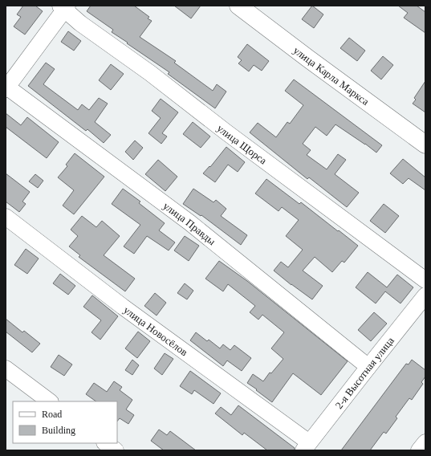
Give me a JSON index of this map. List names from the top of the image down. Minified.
{"streets":{"main road":["улица Карла Маркса"],"street":["улица Щорса","улица Правды","улица Новосёлов","2-я Высотная улица"]},"crossings":[["улица Правды","2-я Высотная улица"],["улица Новосёлов","2-я Высотная улица"]],"legend":["Road","Building"]}
